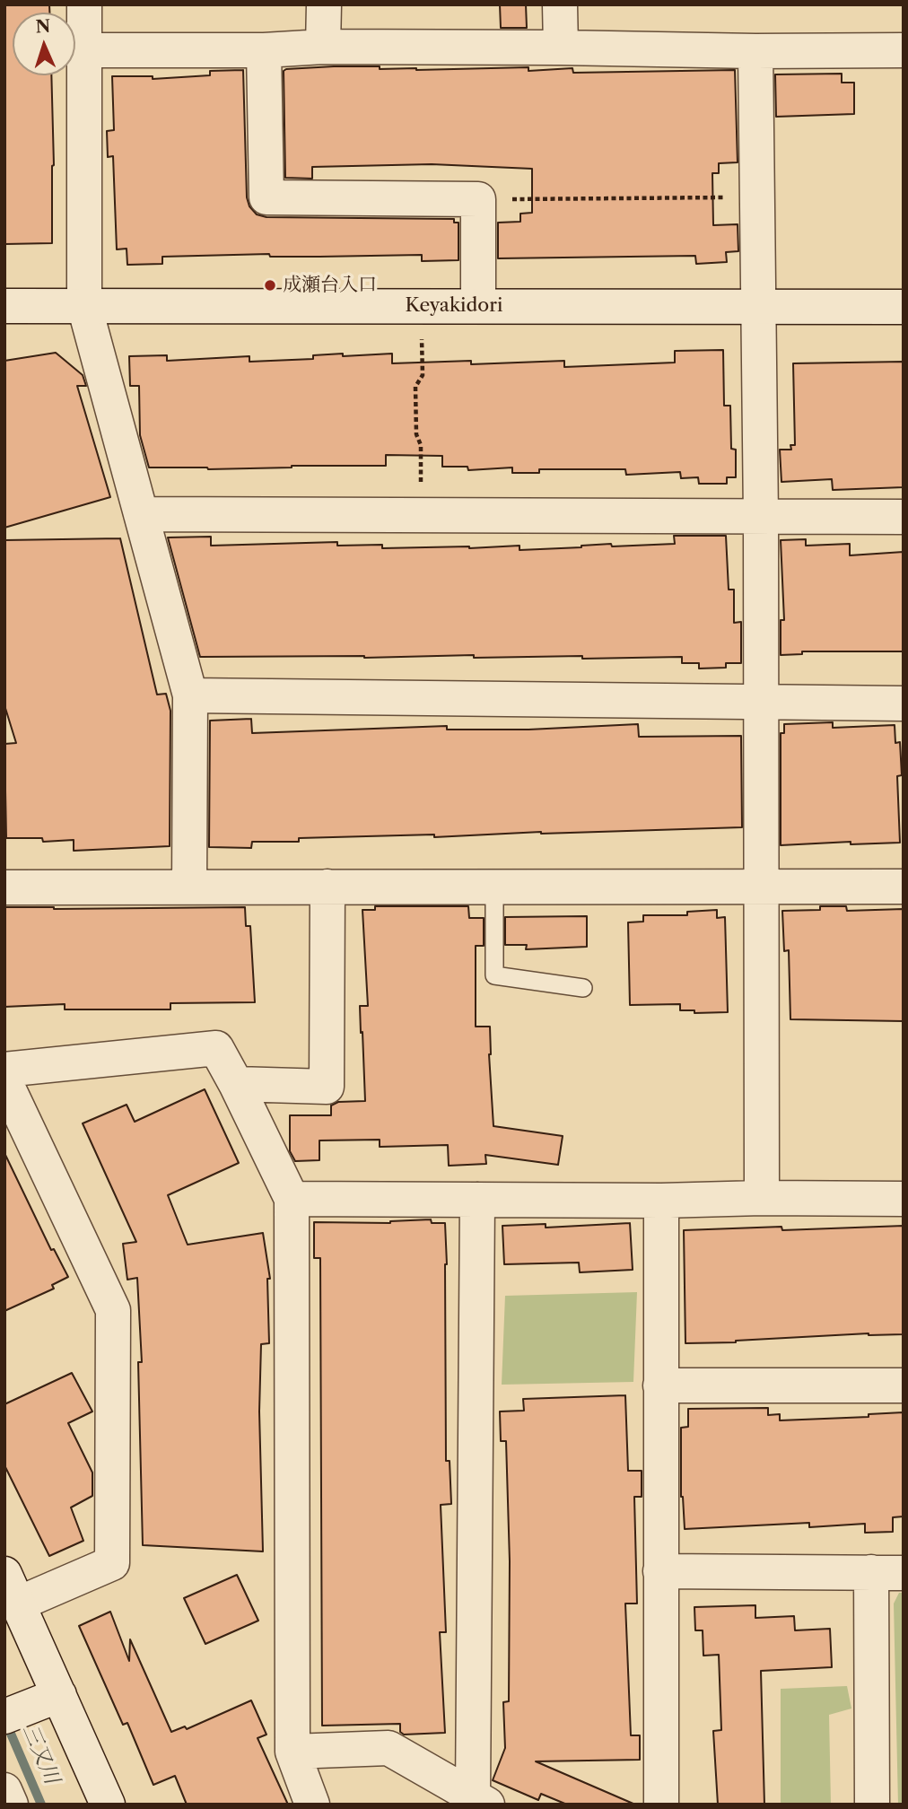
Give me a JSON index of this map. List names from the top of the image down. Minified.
{"streets":{"street":["Keyakidori"]},"water":["三又川"],"places":["成瀬台入口"],"north":"top"}
